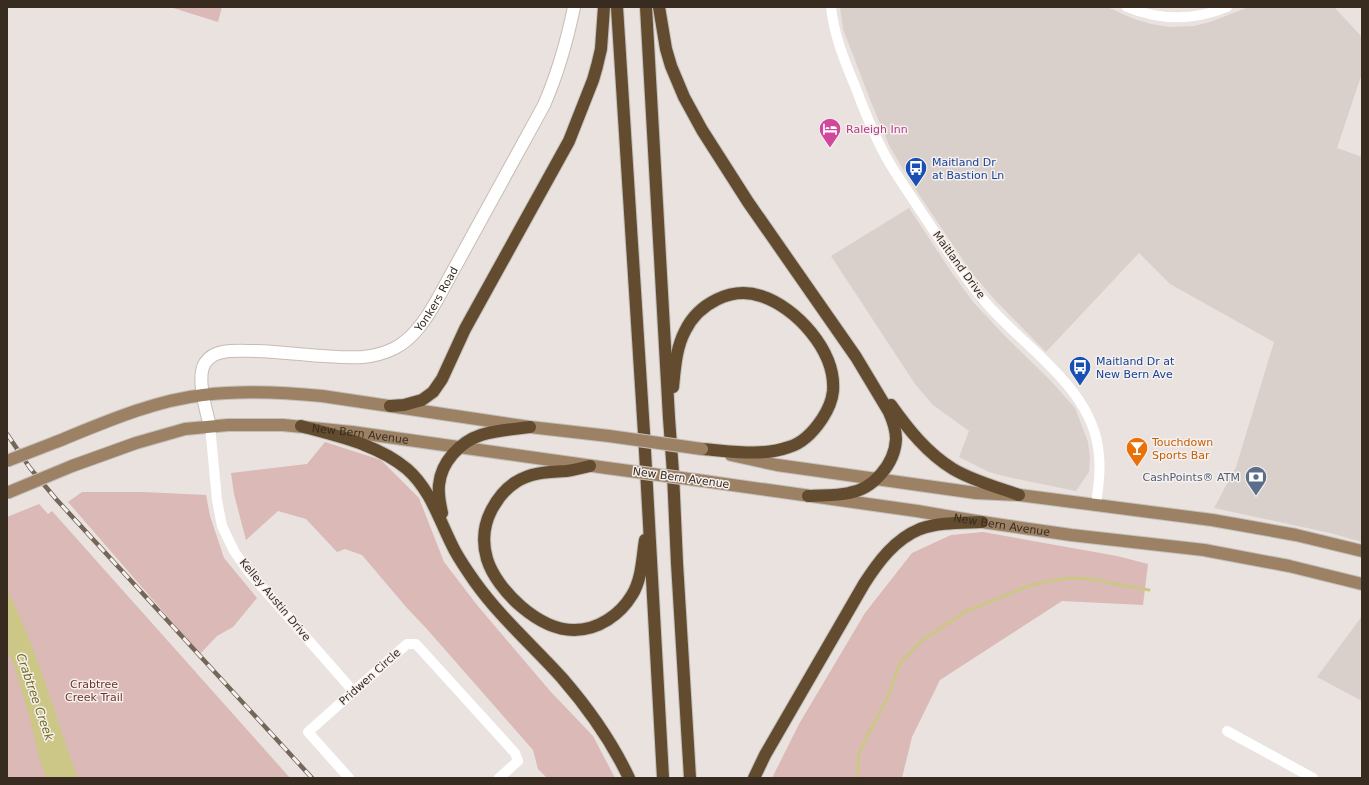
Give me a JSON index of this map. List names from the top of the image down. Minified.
{"streets":{"main road":["New Bern Avenue"],"street":["Maitland Drive","Yonkers Road","Kelley Austin Drive","Pridwen Circle"]},"crossings":[["Yonkers Road","New Bern Avenue"],["Yonkers Road","Kelley Austin Drive"],["New Bern Avenue","Kelley Austin Drive"],["Kelley Austin Drive","Pridwen Circle"]],"water":["Crabtree Creek"],"parks":["Crabtree Creek Trail"],"places":{"hotel":["Raleigh Inn"],"bus stop":["Maitland Dr at Bastion Ln","Maitland Dr at New Bern Ave"],"bar":["Touchdown Sports Bar"],"bank":["CashPoints® ATM"]}}
